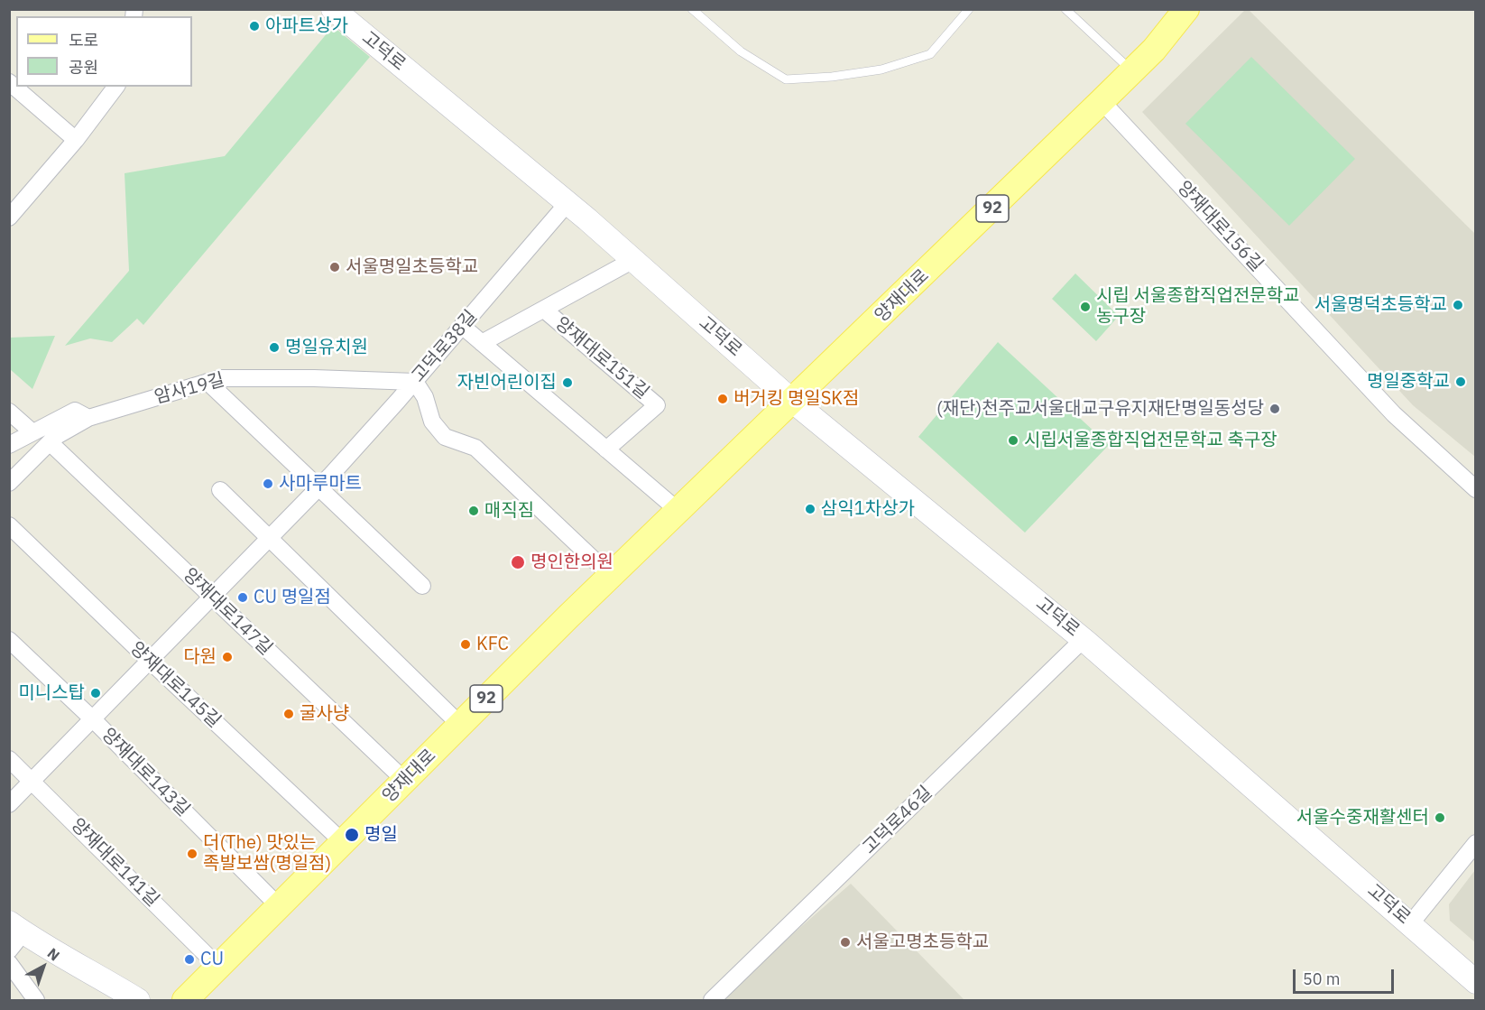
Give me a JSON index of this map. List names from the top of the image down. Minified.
{"streets":{"main road":["고덕로","92","양재대로"],"street":["양재대로156길","고덕로38길","양재대로151길","암사19길","양재대로147길","양재대로145길","양재대로143길","고덕로46길","양재대로141길"]},"crossings":[["고덕로","양재대로"],["고덕로","고덕로38길"],["고덕로","고덕로46길"],["양재대로156길","양재대로"],["양재대로","양재대로147길"],["양재대로","양재대로145길"],["양재대로","양재대로143길"],["양재대로","양재대로141길"],["고덕로38길","암사19길"],["고덕로38길","양재대로147길"],["고덕로38길","양재대로145길"],["고덕로38길","양재대로143길"],["고덕로38길","양재대로141길"]],"places":["아파트상가","서울명일초등학교","서울명덕초등학교","시립 서울종합직업전문학교 농구장","명일유치원","명일중학교","자빈어린이집","버거킹 명일SK점","(재단)천주교서울대교구유지재단명일동성당","시립서울종합직업전문학교 축구장","사마루마트","삼익1차상가","매직짐","명인한의원","CU 명일점","KFC","다원","미니스탑","굴사냥","서울수중재활센터","명일","더(The) 맛있는 족발보쌈(명일점)","서울고명초등학교","CU"],"legend":["도로","공원"],"scale_bar":"50 m","north":"top right"}
